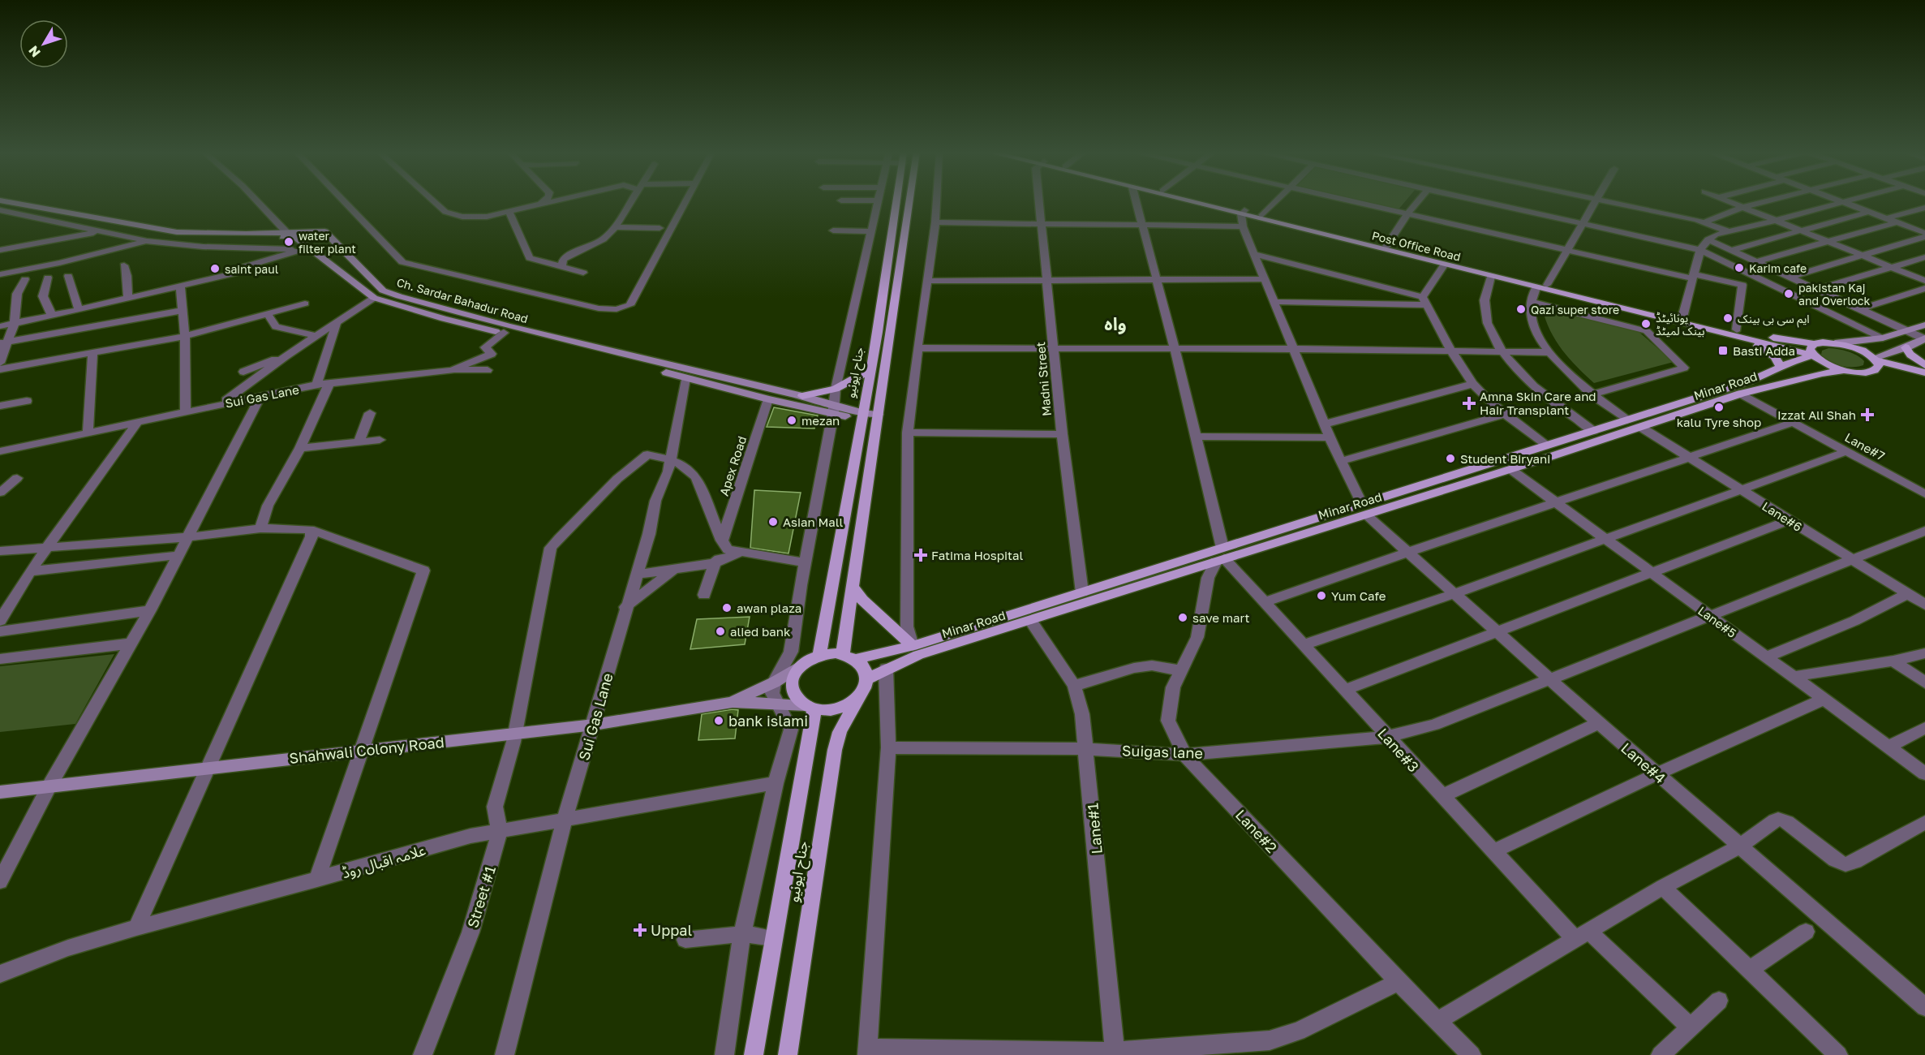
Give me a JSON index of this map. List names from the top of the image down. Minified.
{"streets":{"main road":["Post Office Road","Ch. Sardar Bahadur Road","جناح ایونیو","Minar Road","Shahwali Colony Road"],"street":["Madni Street","Sui Gas Lane","Lane#7","Apex Road","Lane#6","Lane#5","Lane#3","Suigas lane","Lane#4","Lane#1","Lane#2","علامہ اقبال روڈ","Street #1"]},"crossings":[["Post Office Road","Minar Road"],["Ch. Sardar Bahadur Road","جناح ایونیو"],["Ch. Sardar Bahadur Road","Sui Gas Lane"],["Ch. Sardar Bahadur Road","Apex Road"],["جناح ایونیو","Minar Road"],["جناح ایونیو","Shahwali Colony Road"],["Madni Street","Minar Road"],["Minar Road","Lane#7"],["Minar Road","Lane#6"],["Minar Road","Lane#5"],["Minar Road","Shahwali Colony Road"],["Minar Road","Lane#3"],["Minar Road","Lane#4"],["Minar Road","Lane#1"],["Minar Road","Lane#2"],["Sui Gas Lane","Shahwali Colony Road"],["Sui Gas Lane","علامہ اقبال روڈ"],["Sui Gas Lane","Street #1"],["Lane#6","Suigas lane"],["Lane#5","Suigas lane"],["Shahwali Colony Road","Street #1"],["Lane#3","Suigas lane"],["Lane#3","Lane#2"],["Suigas lane","Lane#4"],["Suigas lane","Lane#1"],["Suigas lane","Lane#2"],["علامہ اقبال روڈ","Street #1"]],"districts":["واہ"],"places":{"other":["water filter plant","Karim cafe","saint paul","pakistan Kaj and Overlock","Qazi super store","ایم سی بی بینک","یونائیٹڈ بینک لمیٹڈ","kalu Tyre shop","mezan","Student Biryani","Asian Mall","Yum Cafe","awan plaza","save mart","alied bank","bank islami"],"transit":["Basti Adda"],"health":["Amna Skin Care and Hair Transplant","Izzat Ali Shah","Fatima Hospital","Uppal"]},"north":"bottom left"}
